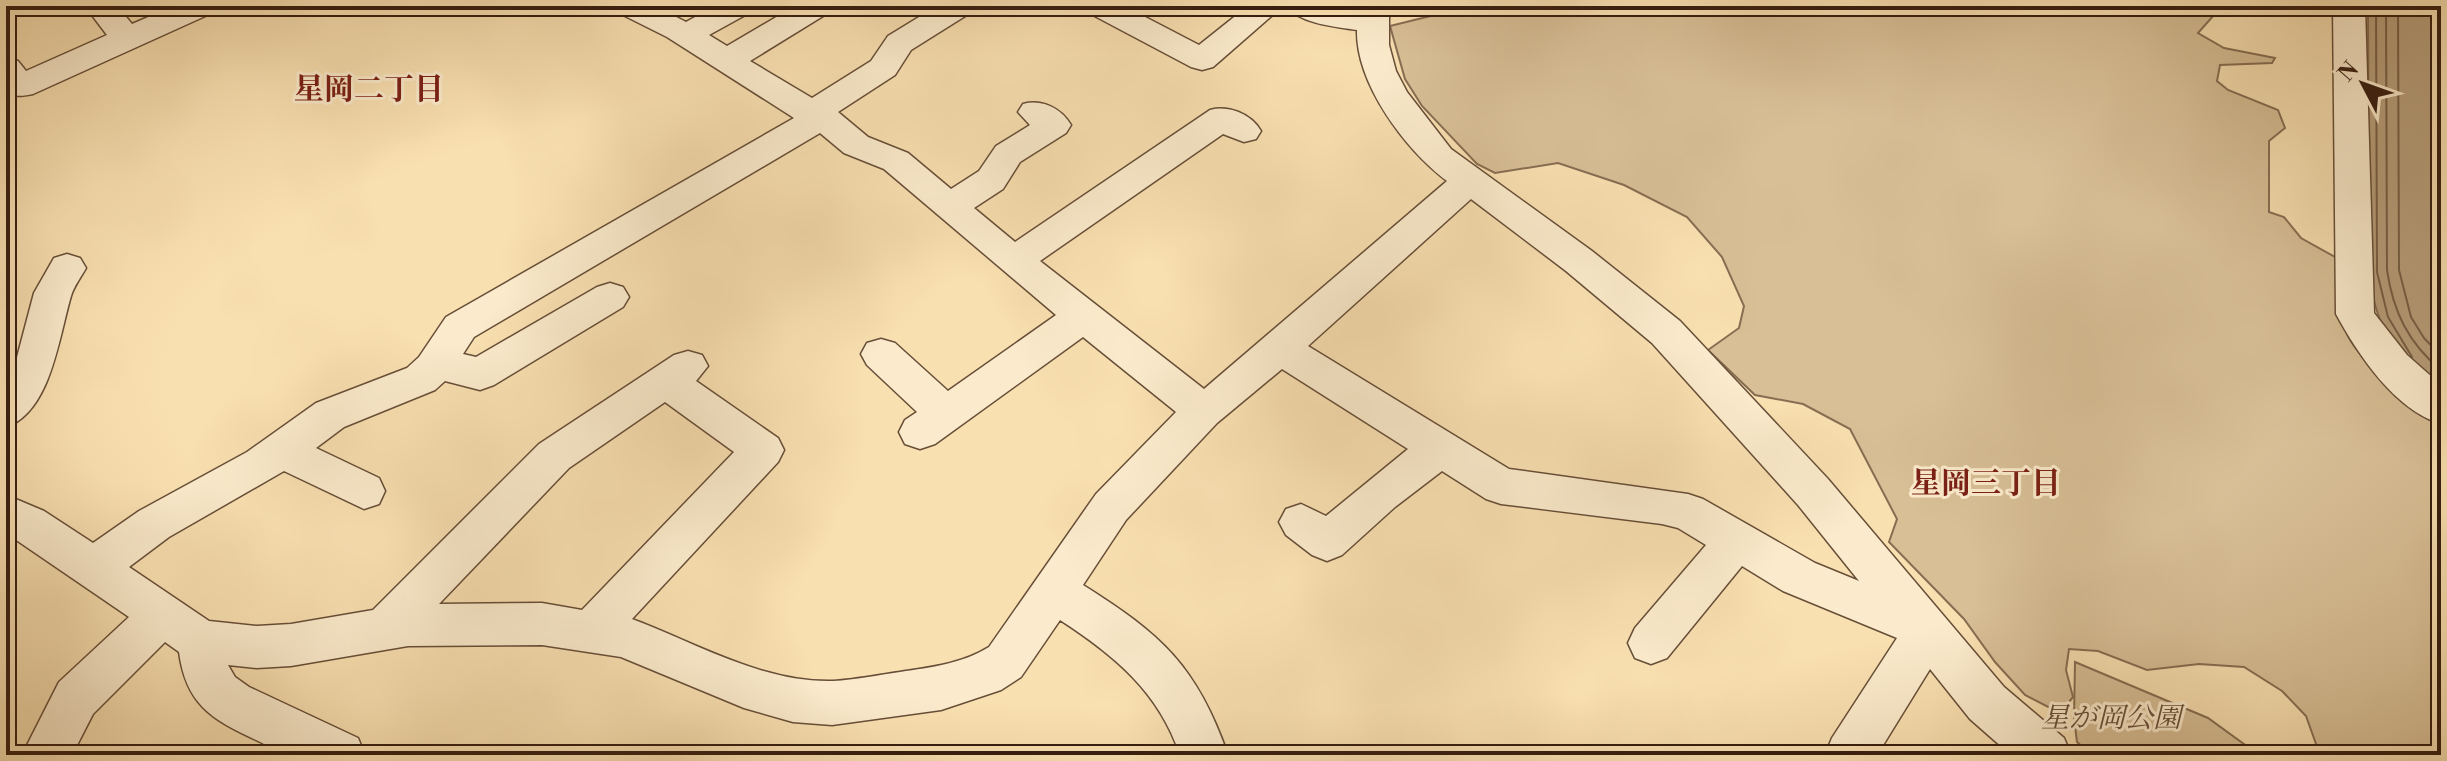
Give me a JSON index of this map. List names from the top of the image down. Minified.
{"districts":["星岡二丁目","星岡三丁目"],"parks":["星が岡公園"],"north":"top left"}
